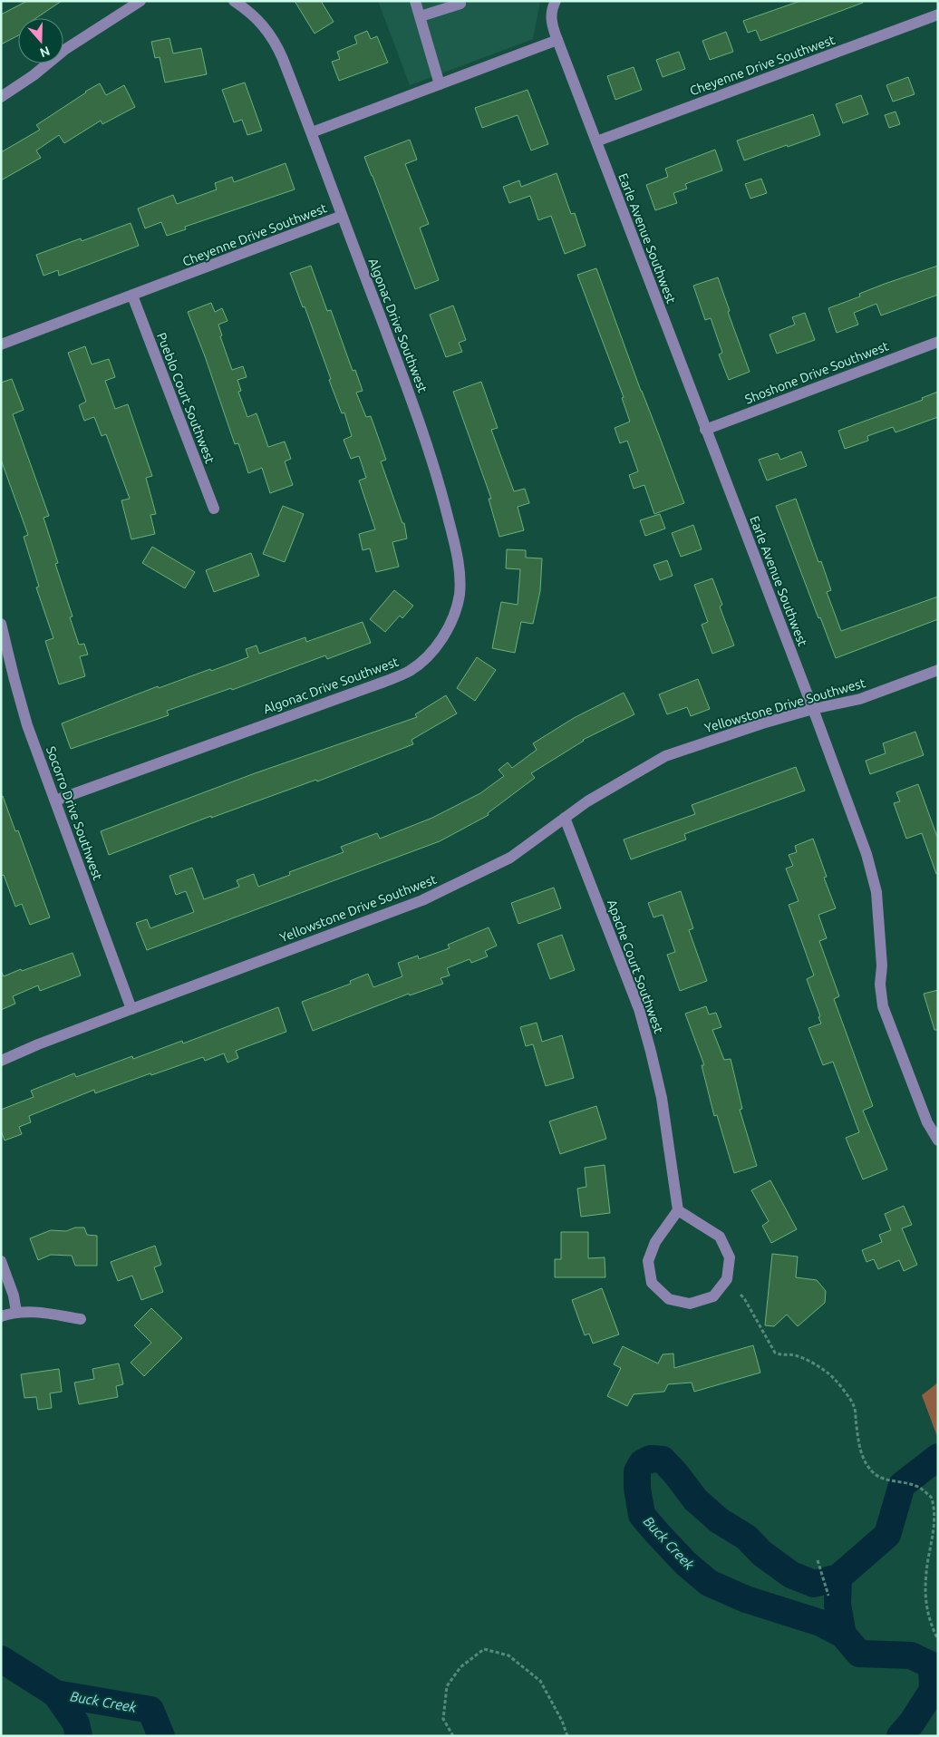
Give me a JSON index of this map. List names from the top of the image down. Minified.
{"streets":{"street":["Cheyenne Drive Southwest","Earle Avenue Southwest","Algonac Drive Southwest","Shoshone Drive Southwest","Pueblo Court Southwest","Yellowstone Drive Southwest","Socorro Drive Southwest","Apache Court Southwest"]},"crossings":[["Cheyenne Drive Southwest","Earle Avenue Southwest"],["Cheyenne Drive Southwest","Algonac Drive Southwest"],["Cheyenne Drive Southwest","Pueblo Court Southwest"],["Earle Avenue Southwest","Shoshone Drive Southwest"],["Earle Avenue Southwest","Yellowstone Drive Southwest"],["Algonac Drive Southwest","Socorro Drive Southwest"],["Yellowstone Drive Southwest","Socorro Drive Southwest"],["Yellowstone Drive Southwest","Apache Court Southwest"]],"water":["Buck Creek"],"north":"bottom"}
